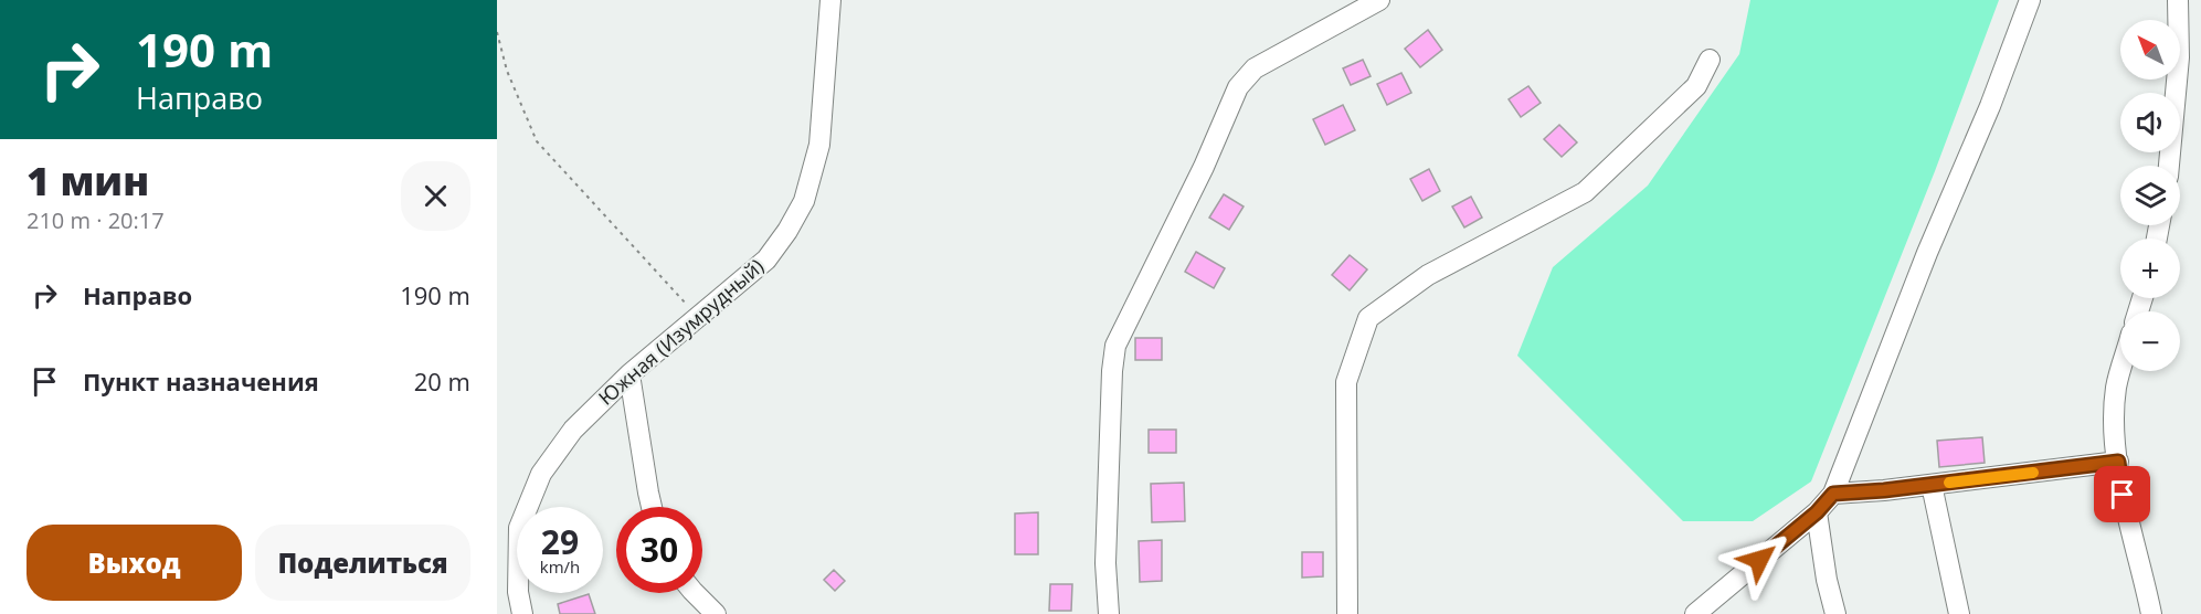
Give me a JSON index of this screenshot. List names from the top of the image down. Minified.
{"streets":{"street":["Южная (Изумрудный)"]},"north":"top left","page":{"turn":["190 m","Направо"],"map_buttons":["+","−"],"heading":["1 мин","210 m · 20:17"],"list":[{"name":"Направо","value":"190 m"},{"name":"Пункт назначения","value":"20 m"}],"speed":"29 km/h","limit":"30","buttons":["Выход","Поделиться"]}}
